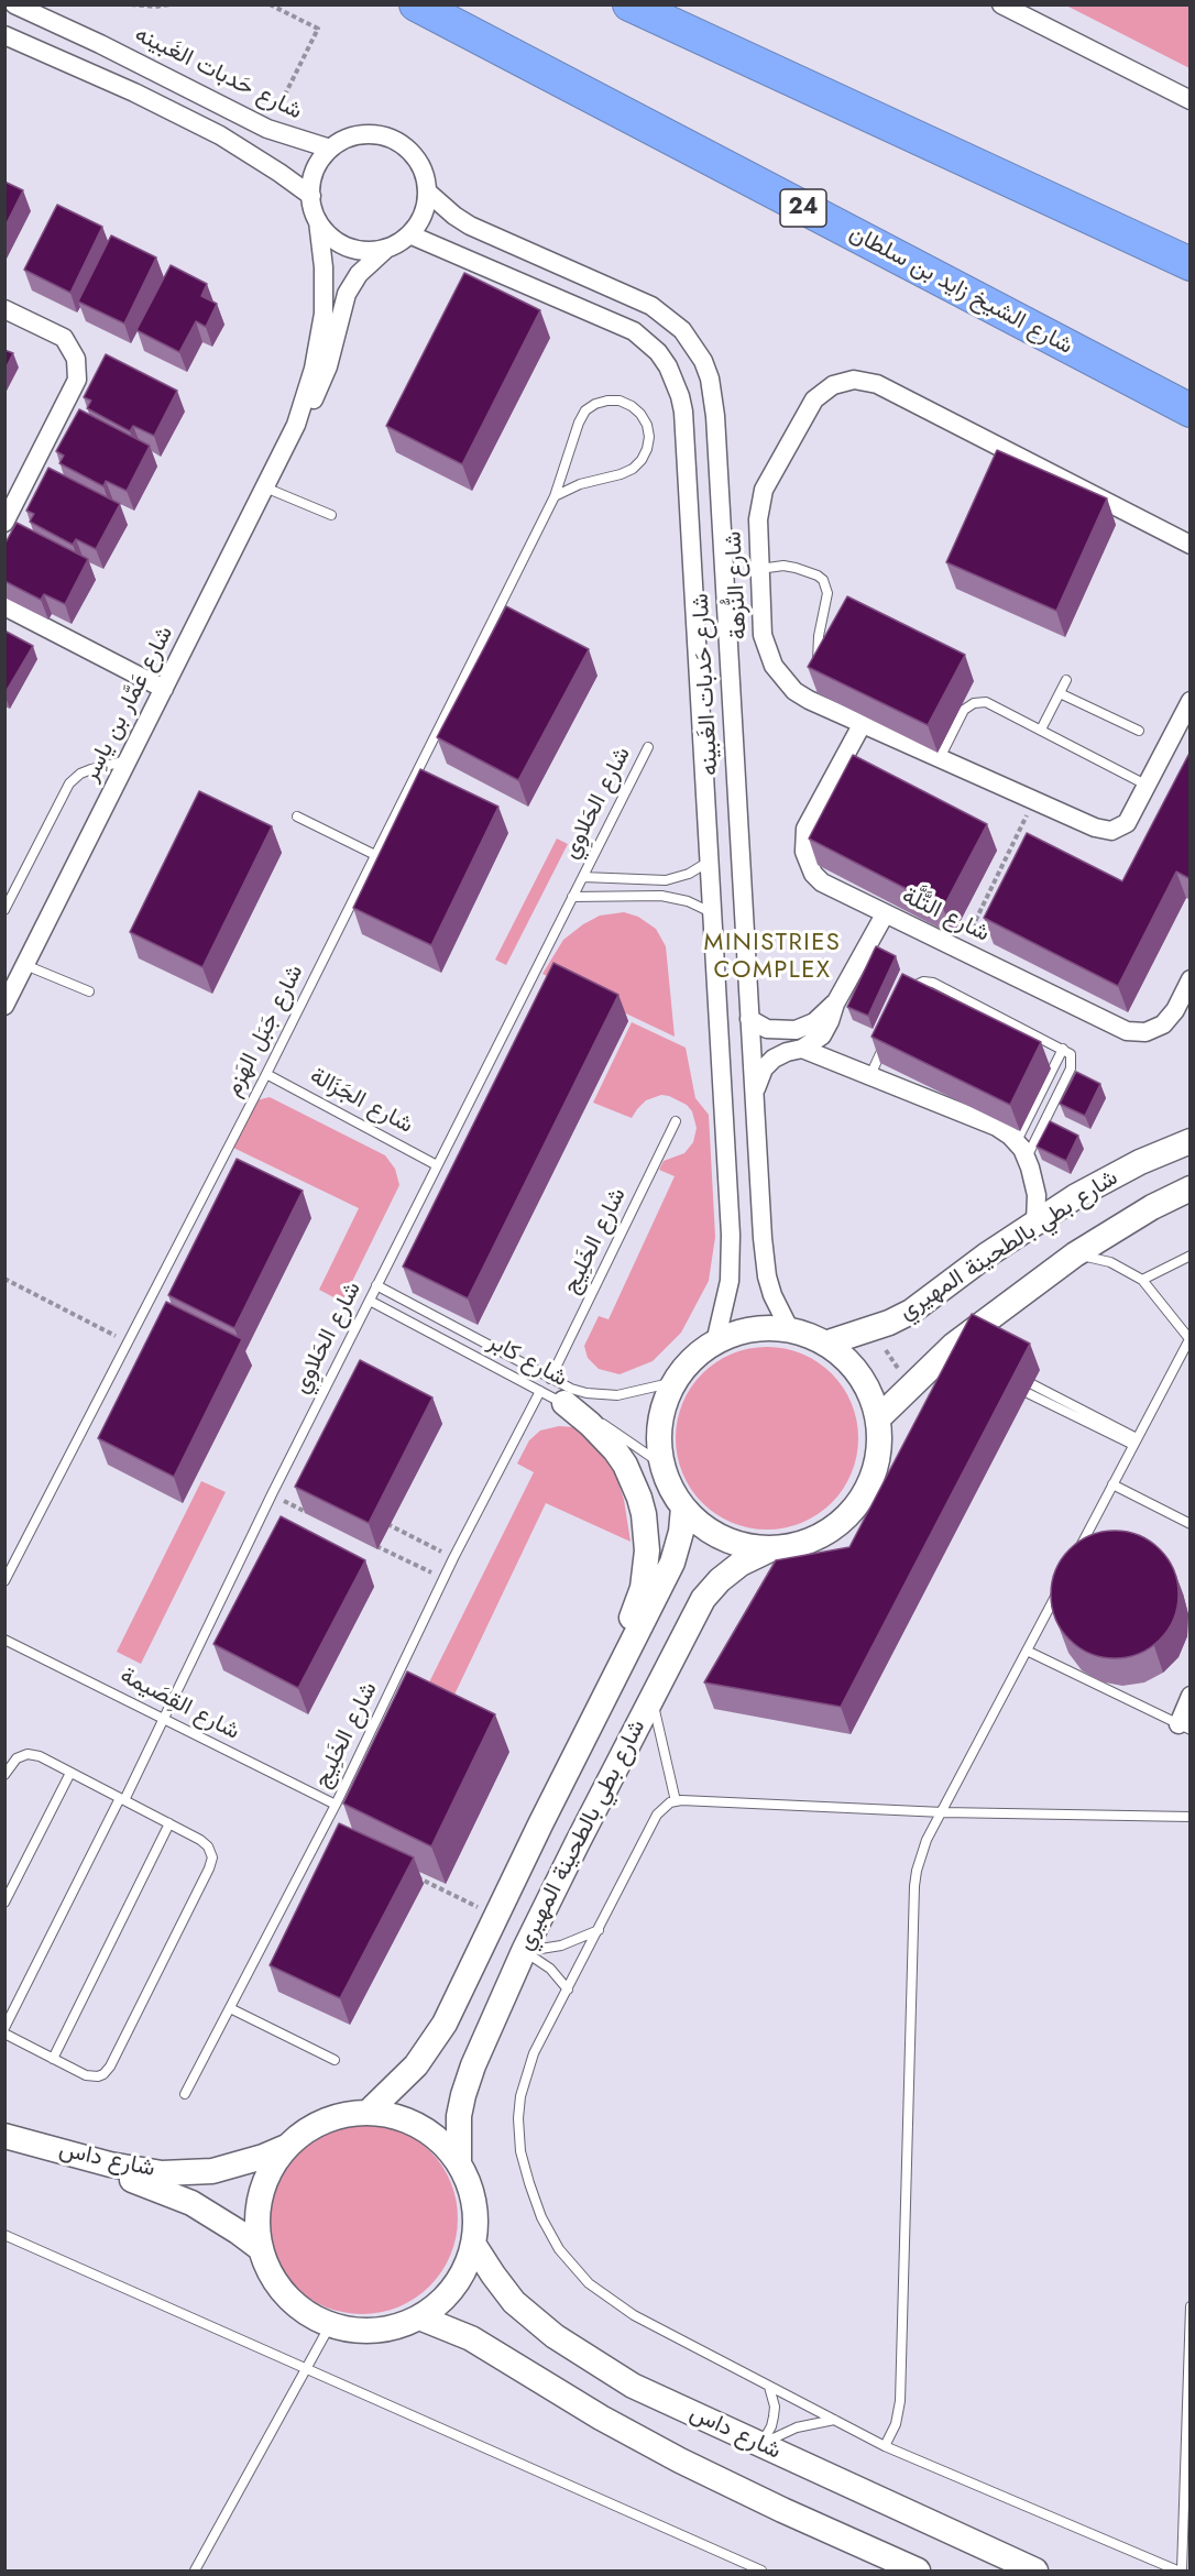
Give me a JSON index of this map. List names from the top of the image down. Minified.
{"streets":{"highway":["24","شارع الشيخ زايد بن سلطان"],"street":["شارع حَدبات الغَبينه","شارع النُّزهة","شارع عَمَّار بن ياسِر","شارع التَّلَّة","شارع بطي بالطحينة المهيري","شارع داس"],"lane":["شارع الحَلاوِي","شارع جَبَل الهَزم","شارع الجَزَالة","شارع الخَلِيج","شارع كابر","شارع القِصَيمة"]},"crossings":[["شارع حَدبات الغَبينه","شارع عَمَّار بن ياسِر"],["شارع حَدبات الغَبينه","شارع الحَلاوِي"],["شارع حَدبات الغَبينه","شارع بطي بالطحينة المهيري"],["شارع حَدبات الغَبينه","شارع كابر"],["شارع النُّزهة","شارع التَّلَّة"],["شارع الحَلاوِي","شارع الجَزَالة"],["شارع الحَلاوِي","شارع كابر"],["شارع الحَلاوِي","شارع القِصَيمة"],["شارع جَبَل الهَزم","شارع الجَزَالة"],["شارع الخَلِيج","شارع كابر"],["شارع الخَلِيج","شارع القِصَيمة"],["شارع بطي بالطحينة المهيري","شارع كابر"],["شارع بطي بالطحينة المهيري","شارع داس"]],"districts":["MINISTRIES COMPLEX"]}
